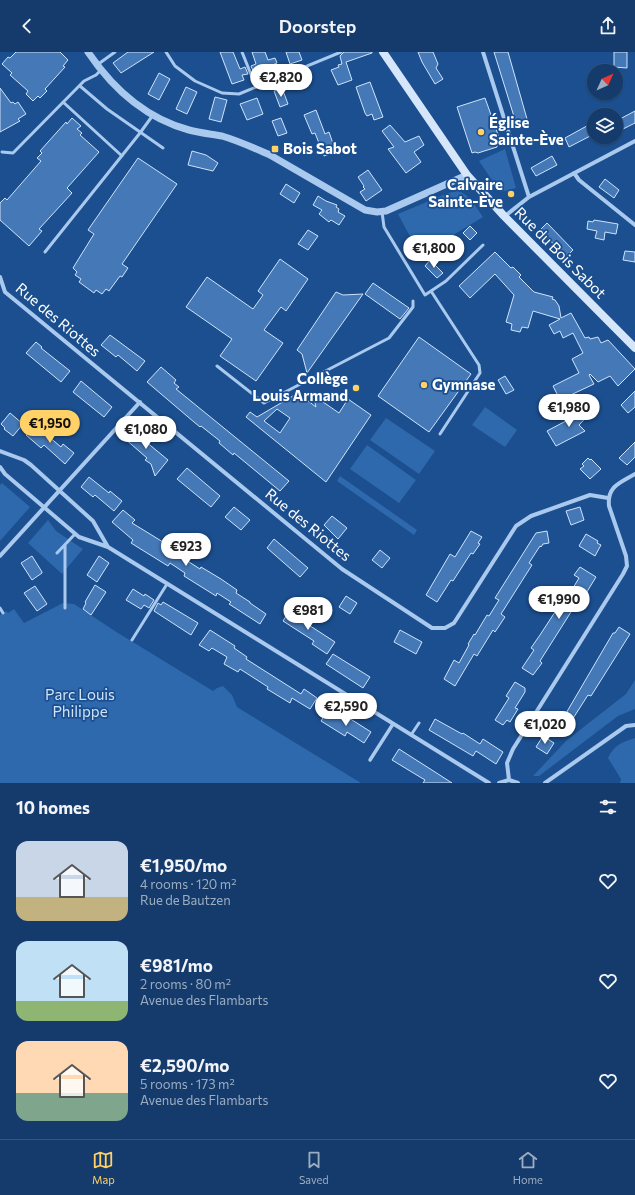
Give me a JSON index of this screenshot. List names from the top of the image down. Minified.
{"streets":{"main road":["Rue du Bois Sabot"],"street":["Rue des Riottes"]},"parks":["Parc Louis Philippe"],"places":{"other":["Église Sainte-Ève","Calvaire Sainte-Ève","Gymnase","Collège Louis Armand"],"transit":["Bois Sabot"]},"north":"top right","page":{"header":"Doorstep","price":["€2,820","€1,800","€1,980","€1,950","€1,080","€923","€1,990","€981","€2,590","€1,020"],"heading":"10 homes","list":[{"name":"€1,950/mo","note":"4 rooms · 120 m² · Rue de Bautzen"},{"name":"€981/mo","note":"2 rooms · 80 m² · Avenue des Flambarts"},{"name":"€2,590/mo","note":"5 rooms · 173 m² · Avenue des Flambarts"}],"tabs":["Map","Saved","Home"]}}
